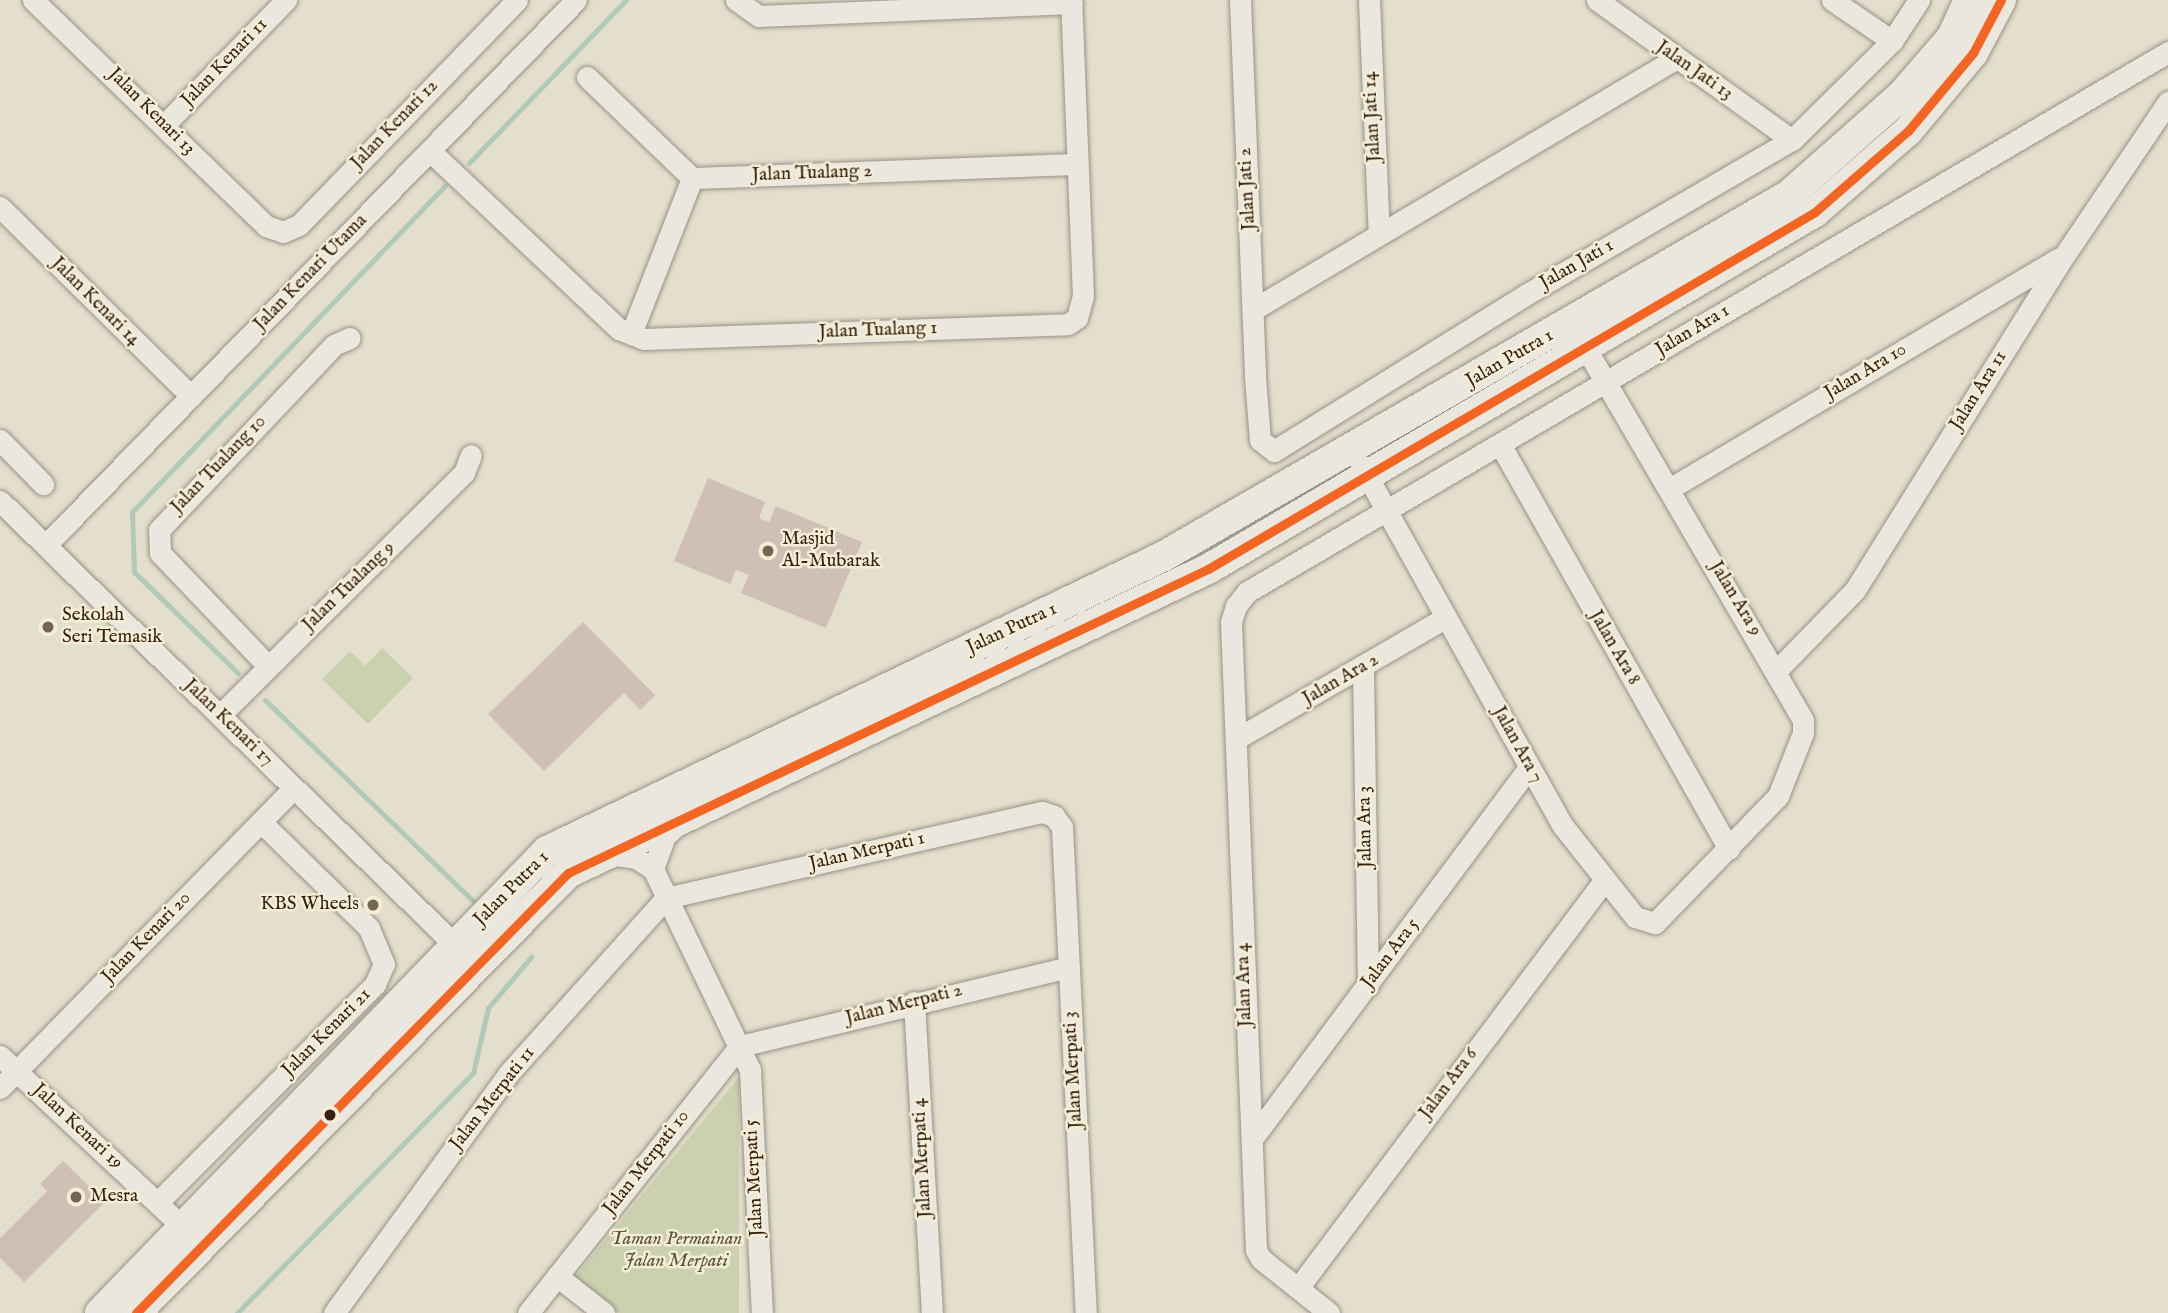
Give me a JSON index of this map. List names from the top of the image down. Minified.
{"streets":{"main road":["Jalan Putra 1"],"street":["Jalan Kenari 11","Jalan Jati 13","Jalan Kenari 13","Jalan Jati 14","Jalan Kenari 12","Jalan Tualang 2","Jalan Jati 2","Jalan Jati 1","Jalan Kenari Utama","Jalan Kenari 14","Jalan Tualang 1","Jalan Ara 1","Jalan Ara 10","Jalan Ara 11","Jalan Tualang 10","Jalan Tualang 9","Jalan Ara 9","Jalan Ara 8","Jalan Ara 2","Jalan Kenari 17","Jalan Ara 7","Jalan Ara 3","Jalan Merpati 1","Jalan Kenari 20","Jalan Ara 5","Jalan Ara 4","Jalan Merpati 2","Jalan Kenari 21","Jalan Merpati 3","Jalan Ara 6","Jalan Merpati 11","Jalan Kenari 19","Jalan Merpati 4","Jalan Merpati 10","Jalan Merpati 5"]},"crossings":[["Jalan Kenari 11","Jalan Kenari 13"],["Jalan Jati 13","Jalan Jati 1"],["Jalan Kenari 13","Jalan Kenari 12"],["Jalan Tualang 2","Jalan Tualang 1"],["Jalan Jati 2","Jalan Jati 1"],["Jalan Kenari Utama","Jalan Kenari 14"],["Jalan Kenari Utama","Jalan Tualang 1"],["Jalan Kenari Utama","Jalan Kenari 17"],["Jalan Ara 1","Jalan Ara 9"],["Jalan Ara 1","Jalan Ara 8"],["Jalan Ara 1","Jalan Ara 7"],["Jalan Ara 1","Jalan Ara 4"],["Jalan Putra 1","Jalan Ara 9"],["Jalan Putra 1","Jalan Kenari 17"],["Jalan Putra 1","Jalan Ara 7"],["Jalan Putra 1","Jalan Kenari 19"],["Jalan Ara 10","Jalan Ara 11"],["Jalan Ara 10","Jalan Ara 9"],["Jalan Ara 11","Jalan Ara 9"],["Jalan Tualang 10","Jalan Tualang 9"],["Jalan Tualang 9","Jalan Kenari 17"],["Jalan Ara 9","Jalan Ara 8"],["Jalan Ara 9","Jalan Ara 7"],["Jalan Ara 8","Jalan Ara 7"],["Jalan Ara 2","Jalan Ara 7"],["Jalan Ara 2","Jalan Ara 3"],["Jalan Ara 2","Jalan Ara 4"],["Jalan Kenari 17","Jalan Kenari 20"],["Jalan Ara 7","Jalan Ara 5"],["Jalan Ara 7","Jalan Ara 6"],["Jalan Ara 3","Jalan Ara 5"],["Jalan Merpati 1","Jalan Merpati 3"],["Jalan Merpati 1","Jalan Merpati 11"],["Jalan Merpati 1","Jalan Merpati 5"],["Jalan Kenari 20","Jalan Kenari 21"],["Jalan Kenari 20","Jalan Kenari 19"],["Jalan Ara 5","Jalan Ara 4"],["Jalan Ara 4","Jalan Ara 6"],["Jalan Merpati 2","Jalan Merpati 3"],["Jalan Merpati 2","Jalan Merpati 4"],["Jalan Merpati 2","Jalan Merpati 10"],["Jalan Merpati 2","Jalan Merpati 5"],["Jalan Kenari 21","Jalan Kenari 19"],["Jalan Merpati 11","Jalan Merpati 5"],["Jalan Merpati 10","Jalan Merpati 5"]],"parks":["Taman Permainan Jalan Merpati"],"places":["Masjid Al-Mubarak","Sekolah Seri Temasik","KBS Wheels","Mesra"]}
